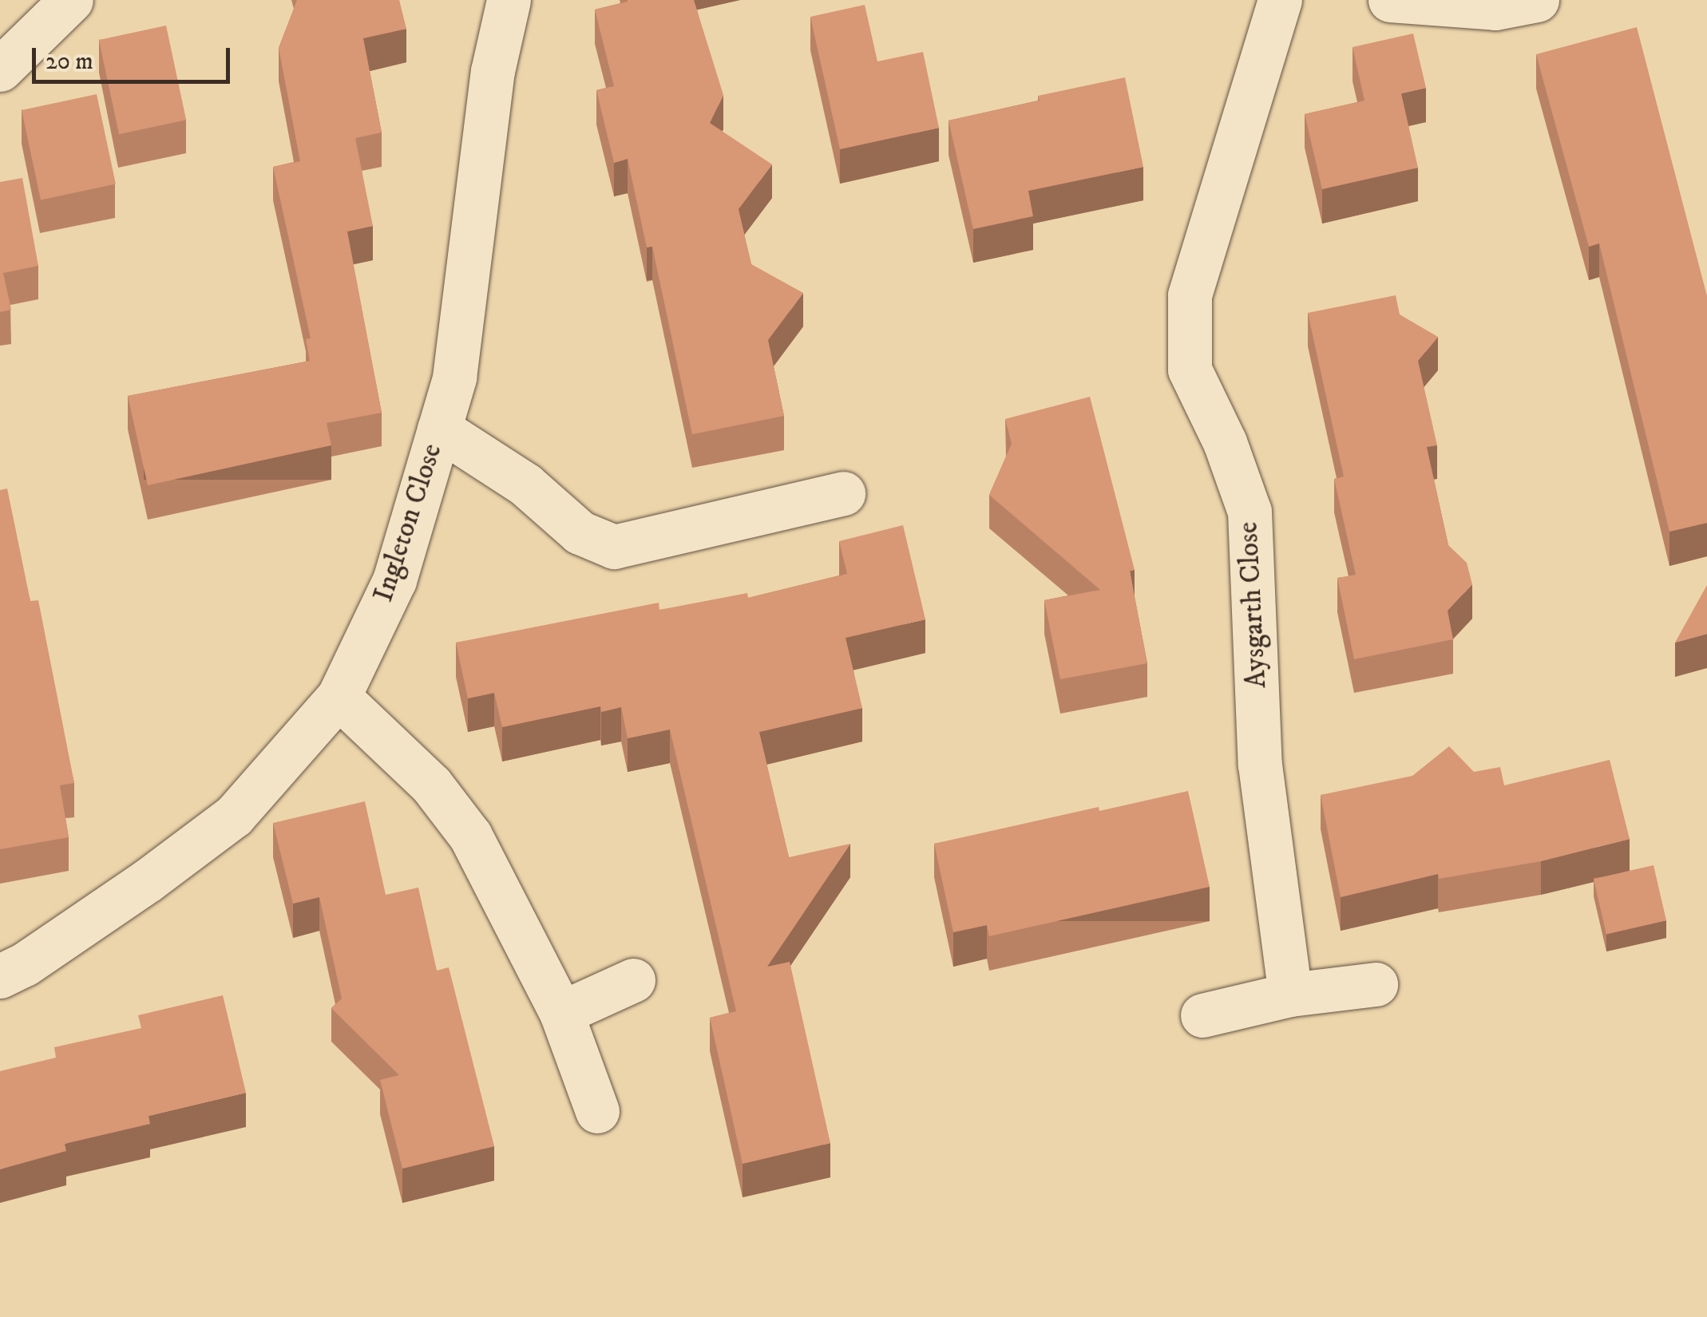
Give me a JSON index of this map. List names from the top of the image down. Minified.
{"streets":{"street":["Ingleton Close","Aysgarth Close"]},"scale_bar":"20 m"}
